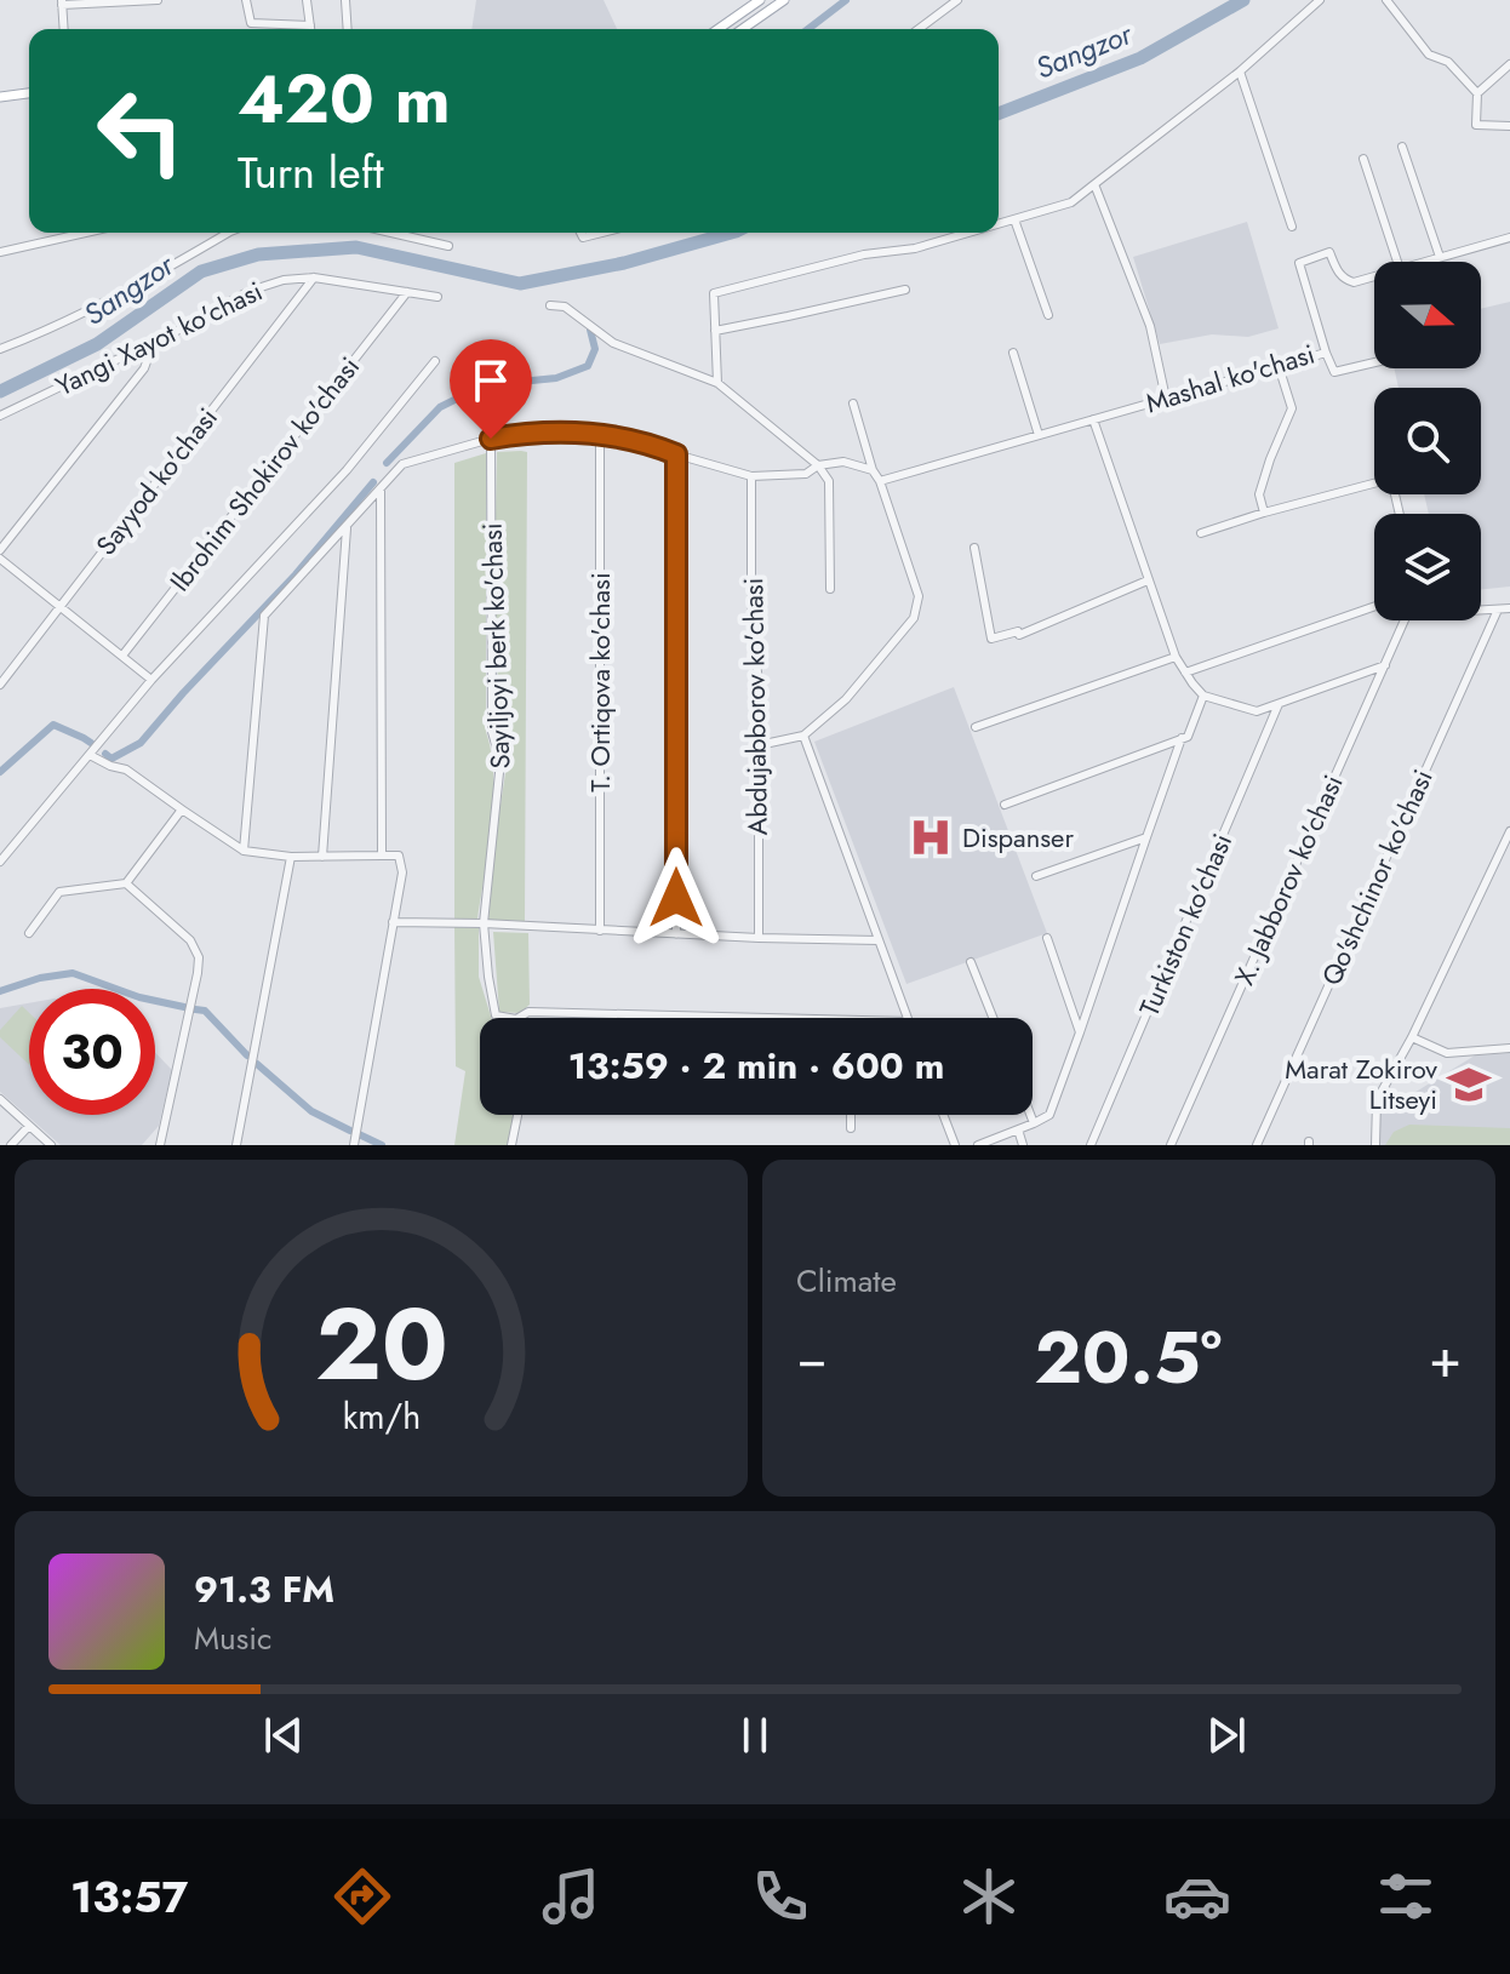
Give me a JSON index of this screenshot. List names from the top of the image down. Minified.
{"streets":{"street":["Yangi Xayot ko'chasi","Mashal ko'chasi","Ibrohim Shokirov ko'chasi","Sayyod ko'chasi","Sayiljoyi berk ko'chasi","T. Ortiqova ko'chasi","Abdujabborov ko'chasi","Qo'shchinor ko'chasi","X. Jabborov ko'chasi","Turkiston ko'chasi"]},"crossings":[["Yangi Xayot ko'chasi","Ibrohim Shokirov ko'chasi"],["Yangi Xayot ko'chasi","Sayyod ko'chasi"]],"water":["Sangzor"],"places":{"hospital":["Dispanser"],"school or university":["Marat Zokirov Litseyi"]},"north":"right","page":{"turn":["420 m","Turn left"],"limit":"30","trip":"13:59 · 2 min · 600 m","tile":"Climate","heat":["−","20.5°","+"],"song":["91.3 FM","Music"],"tabs":"13:57","gauge":["20","km/h"]}}
